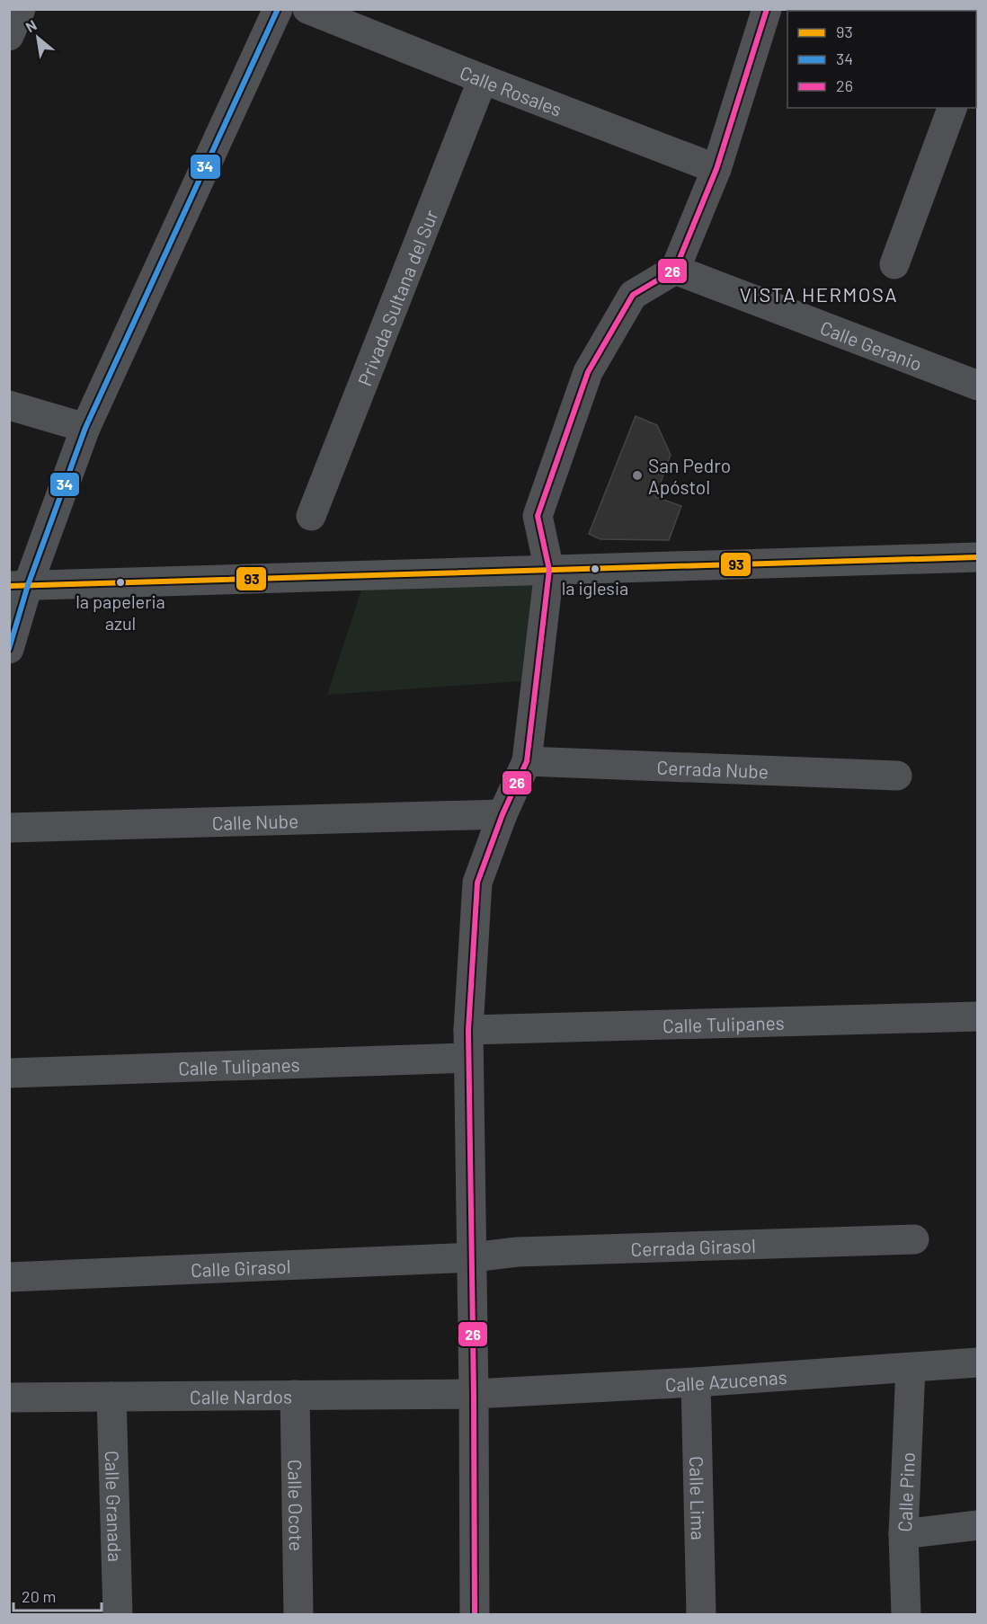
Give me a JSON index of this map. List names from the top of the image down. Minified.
{"streets":{"street":["Calle Rosales","Privada Sultana del Sur","Calle Geranio","Cerrada Nube","Calle Nube","Calle Tulipanes","Cerrada Girasol","Calle Girasol","Calle Azucenas","Calle Nardos","Calle Pino","Calle Lima","Calle Ocote","Calle Granada"]},"crossings":[["Calle Rosales","Privada Sultana del Sur"],["Cerrada Girasol","Calle Girasol"],["Calle Azucenas","Calle Nardos"],["Calle Azucenas","Calle Pino"],["Calle Azucenas","Calle Lima"],["Calle Nardos","Calle Ocote"],["Calle Nardos","Calle Granada"]],"districts":["VISTA HERMOSA"],"places":["San Pedro Apóstol","la iglesia","la papeleria azul"],"lines":["transit line 34","transit line 26","transit line 93"],"legend":["93","34","26"],"scale_bar":"20 m","north":"top left"}
